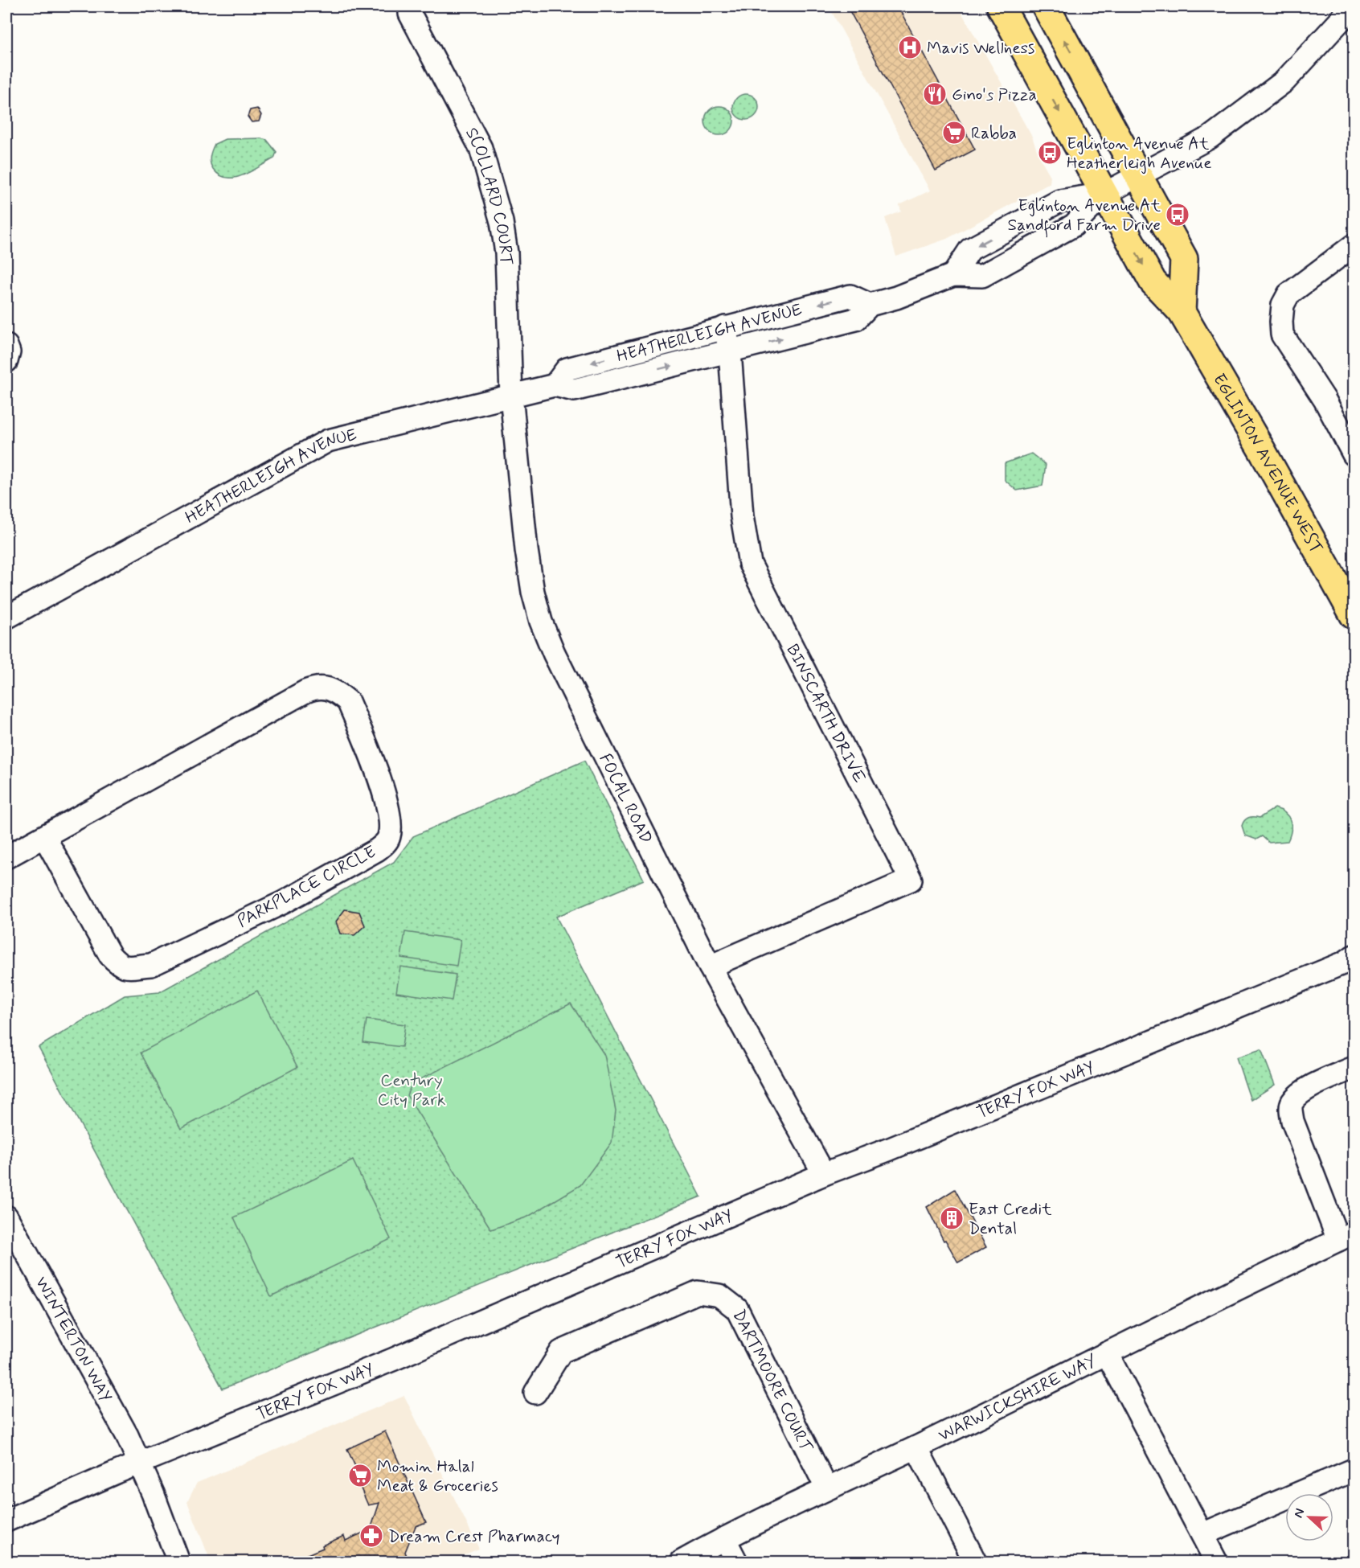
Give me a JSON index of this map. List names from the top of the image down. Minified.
{"streets":{"main road":["EGLINTON AVENUE WEST"],"street":["SCOLLARD COURT","HEATHERLEIGH AVENUE","BINSCARTH DRIVE","FOCAL ROAD","PARKPLACE CIRCLE","TERRY FOX WAY","WINTERTON WAY","DARTMOORE COURT","WARWICKSHIRE WAY"]},"crossings":[["SCOLLARD COURT","HEATHERLEIGH AVENUE"],["SCOLLARD COURT","FOCAL ROAD"],["HEATHERLEIGH AVENUE","EGLINTON AVENUE WEST"],["HEATHERLEIGH AVENUE","BINSCARTH DRIVE"],["HEATHERLEIGH AVENUE","FOCAL ROAD"],["BINSCARTH DRIVE","FOCAL ROAD"],["FOCAL ROAD","TERRY FOX WAY"],["TERRY FOX WAY","WINTERTON WAY"],["DARTMOORE COURT","WARWICKSHIRE WAY"]],"parks":["Century City Park"],"places":{"hospital":["Mavis Wellness"],"restaurant":["Gino's Pizza"],"supermarket":["Rabba","Momin Halal Meat & Groceries"],"bus stop":["Eglinton Avenue At Heatherleigh Avenue","Eglinton Avenue At Sandford Farm Drive"],"building":["East Credit Dental"],"pharmacy":["Dream Crest Pharmacy"]},"north":"left"}
